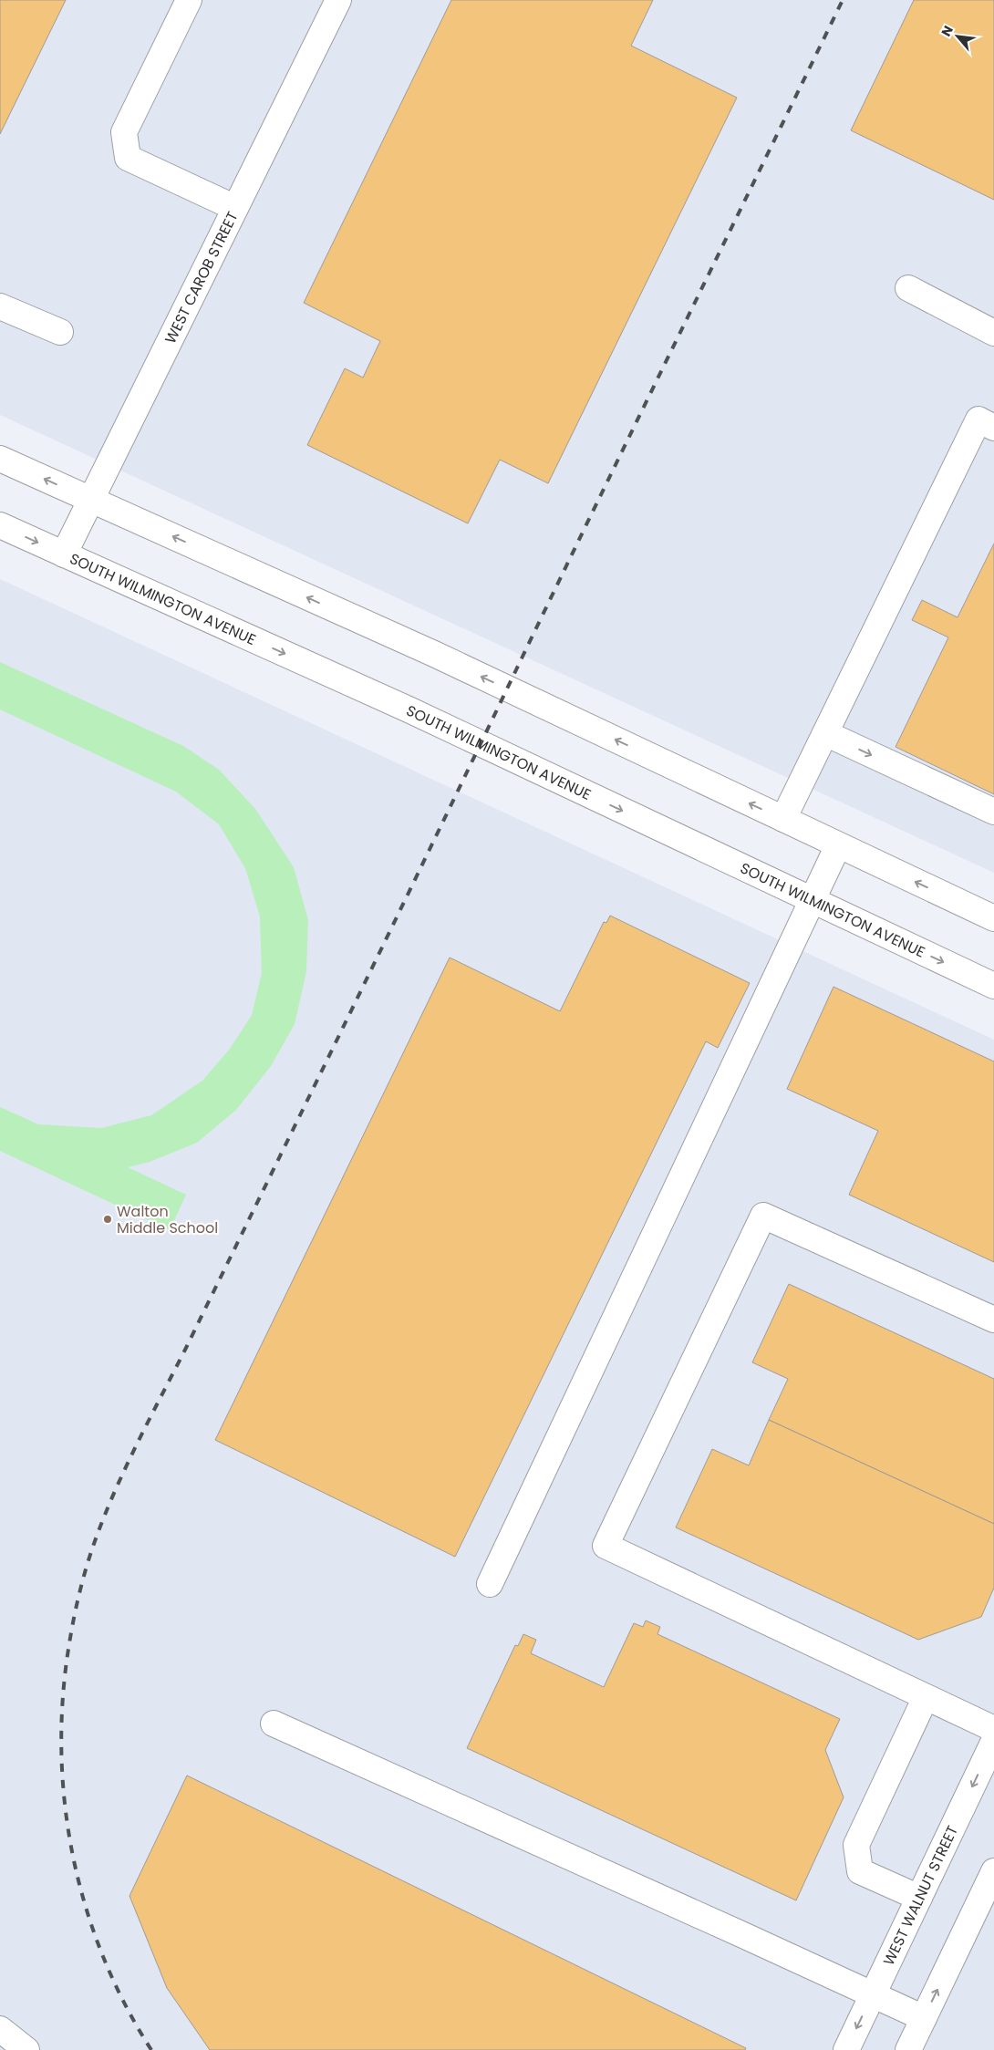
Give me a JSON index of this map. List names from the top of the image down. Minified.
{"streets":{"main road":["WEST CAROB STREET","SOUTH WILMINGTON AVENUE","WEST WALNUT STREET"]},"crossings":[["WEST CAROB STREET","SOUTH WILMINGTON AVENUE"]],"places":["Walton Middle School"],"north":"top left"}
